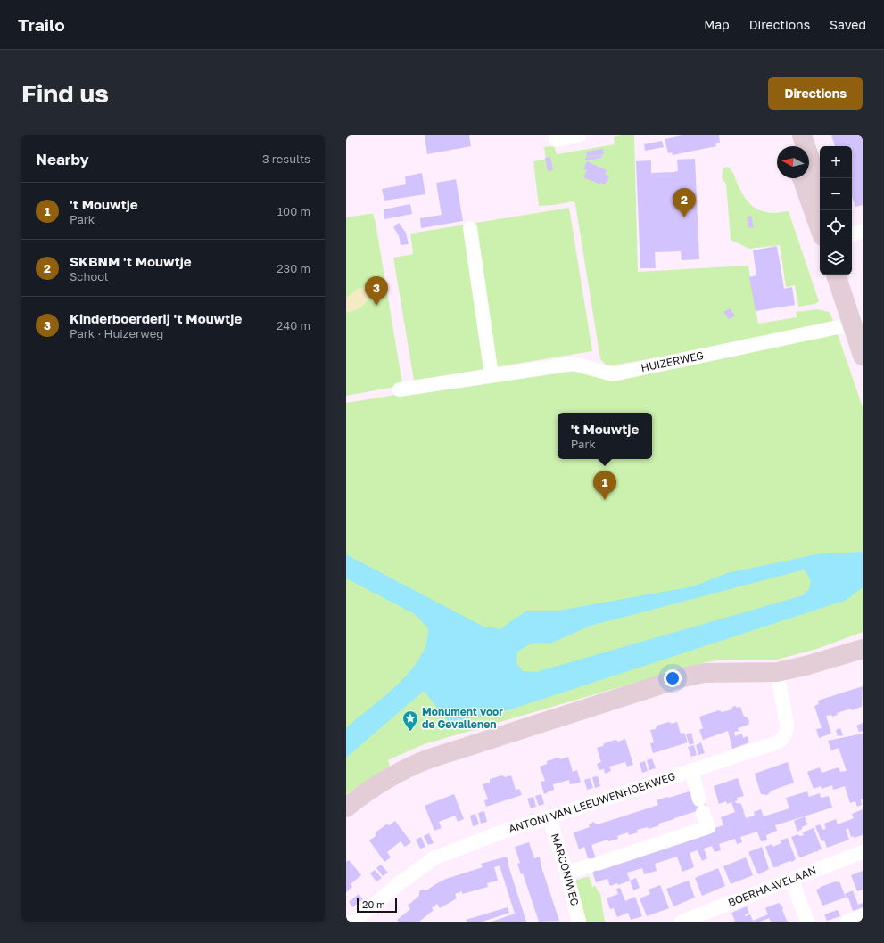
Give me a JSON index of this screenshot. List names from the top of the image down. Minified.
{"streets":{"street":["HUIZERWEG","ANTONI VAN LEEUWENHOEKWEG","MARCONIWEG","BOERHAAVELAAN"]},"crossings":[["ANTONI VAN LEEUWENHOEKWEG","MARCONIWEG"]],"places":{"place":["Monument voor de Gevallenen"]},"scale_bar":"20 m","north":"left","page":{"header":"Trailo","nav":["Map","Directions","Saved"],"buttons":"Directions","title":"Find us","heading":["Nearby","3 results"],"map_buttons":["+","−"],"list":[{"mark":"1","name":"'t Mouwtje","note":"Park","value":"100 m"},{"mark":"2","name":"SKBNM 't Mouwtje","note":"School","value":"230 m"},{"mark":"3","name":"Kinderboerderij 't Mouwtje","note":"Park · Huizerweg","value":"240 m"}],"pins":["2","3","1"],"popup":["'t Mouwtje","Park"],"scale":"20 m"}}
